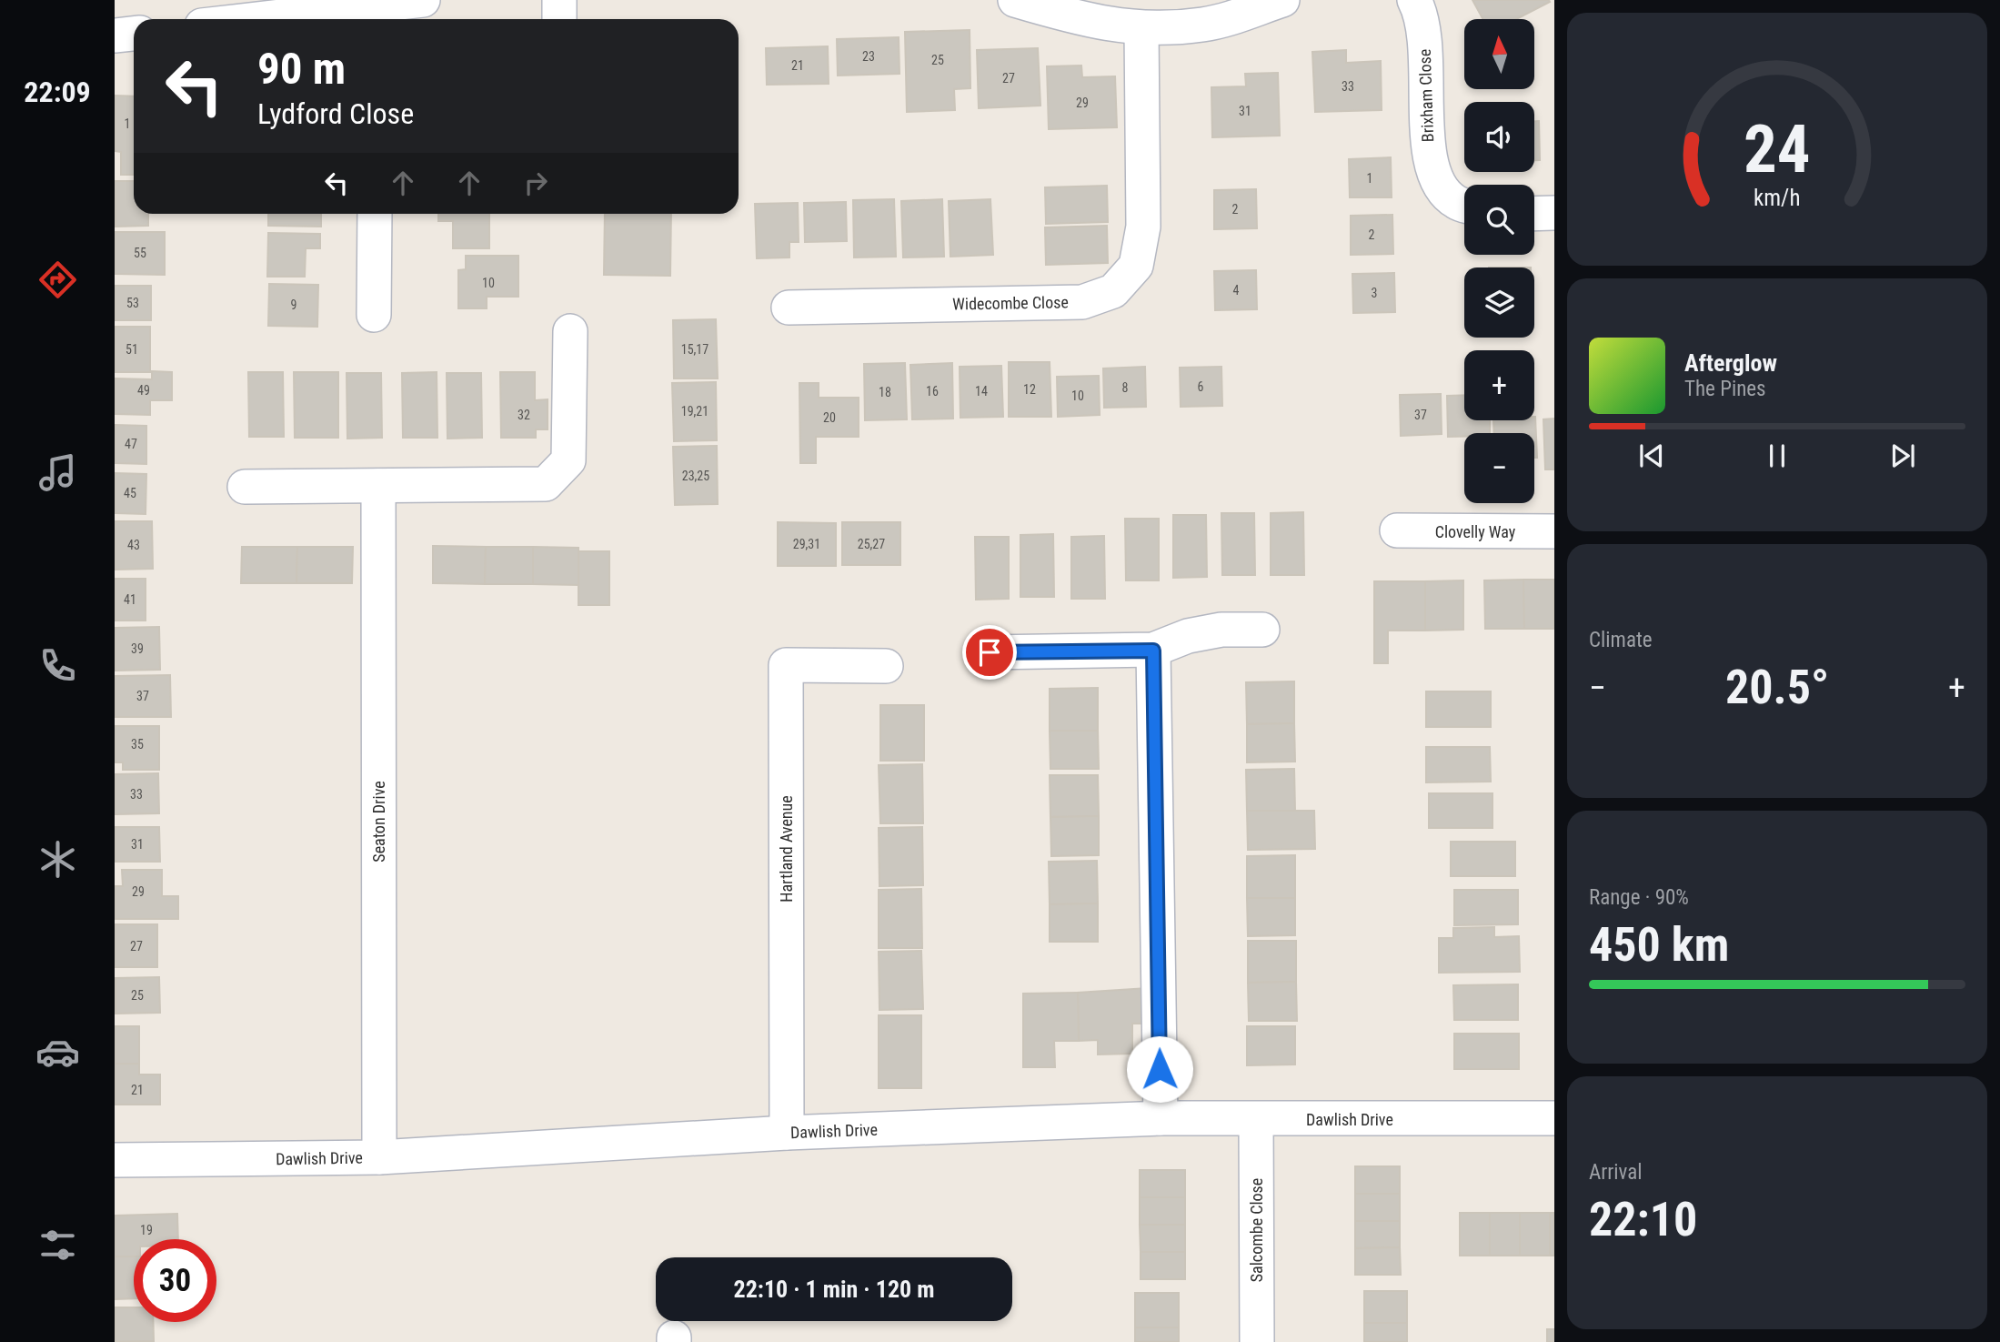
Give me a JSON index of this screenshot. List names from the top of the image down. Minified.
{"streets":{"street":["Brixham Close","Widecombe Close","Clovelly Way","Seaton Drive","Hartland Avenue","Dawlish Drive","Salcombe Close"]},"crossings":[["Seaton Drive","Dawlish Drive"],["Hartland Avenue","Dawlish Drive"],["Dawlish Drive","Salcombe Close"]],"house_numbers":["23","25","21","27","33","29","31","1","1","2","2","55","10","4","3","53","9","51","15,17","6","8","12","49","16","14","18","10","19,21","32","37","20","47","23,25","45","29,31","25,27","43","41","39","37","35","33","31","29","27","25","21","19"],"north":"top","page":{"tabs":"22:09","map_buttons":["+","−"],"turn":["90 m","Lydford Close"],"song":["Afterglow","The Pines"],"tile":["Climate",["Range · 90%","450 km"],["Arrival","22:10"]],"heat":["−","20.5°","+"],"limit":"30","trip":"22:10 · 1 min · 120 m","gauge":["24","km/h"]}}
